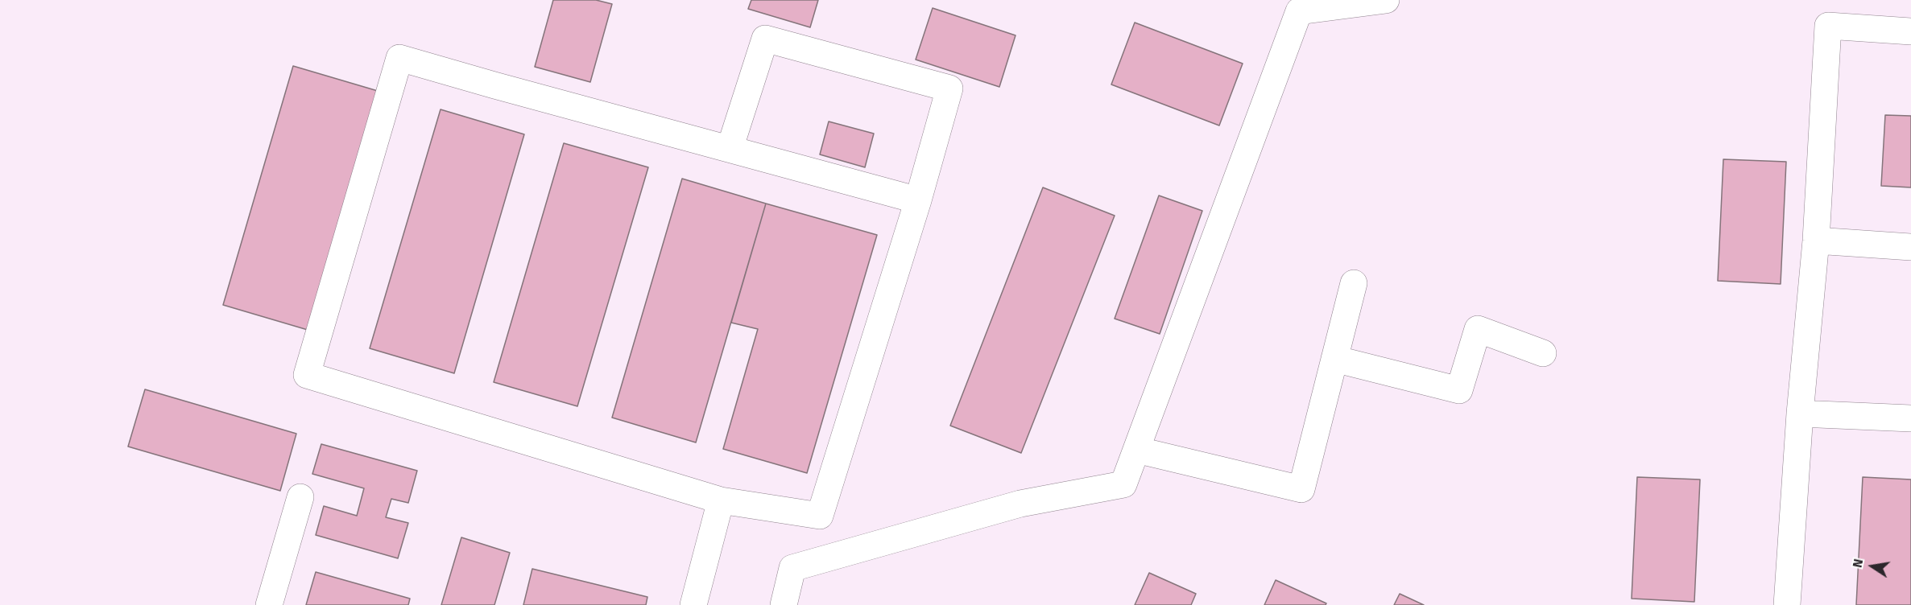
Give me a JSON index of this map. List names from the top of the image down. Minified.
{"north":"left"}
